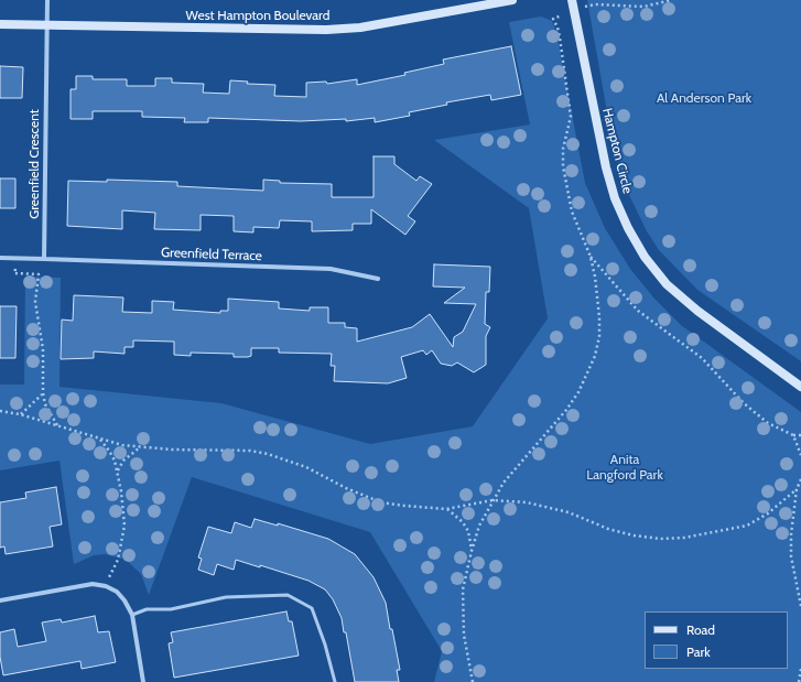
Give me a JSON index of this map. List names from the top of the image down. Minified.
{"streets":{"street":["West Hampton Boulevard","Hampton Circle","Greenfield Crescent","Greenfield Terrace"]},"crossings":[["West Hampton Boulevard","Greenfield Crescent"],["Greenfield Crescent","Greenfield Terrace"]],"parks":["Al Anderson Park","Anita Langford Park"],"legend":["Road","Park"]}
